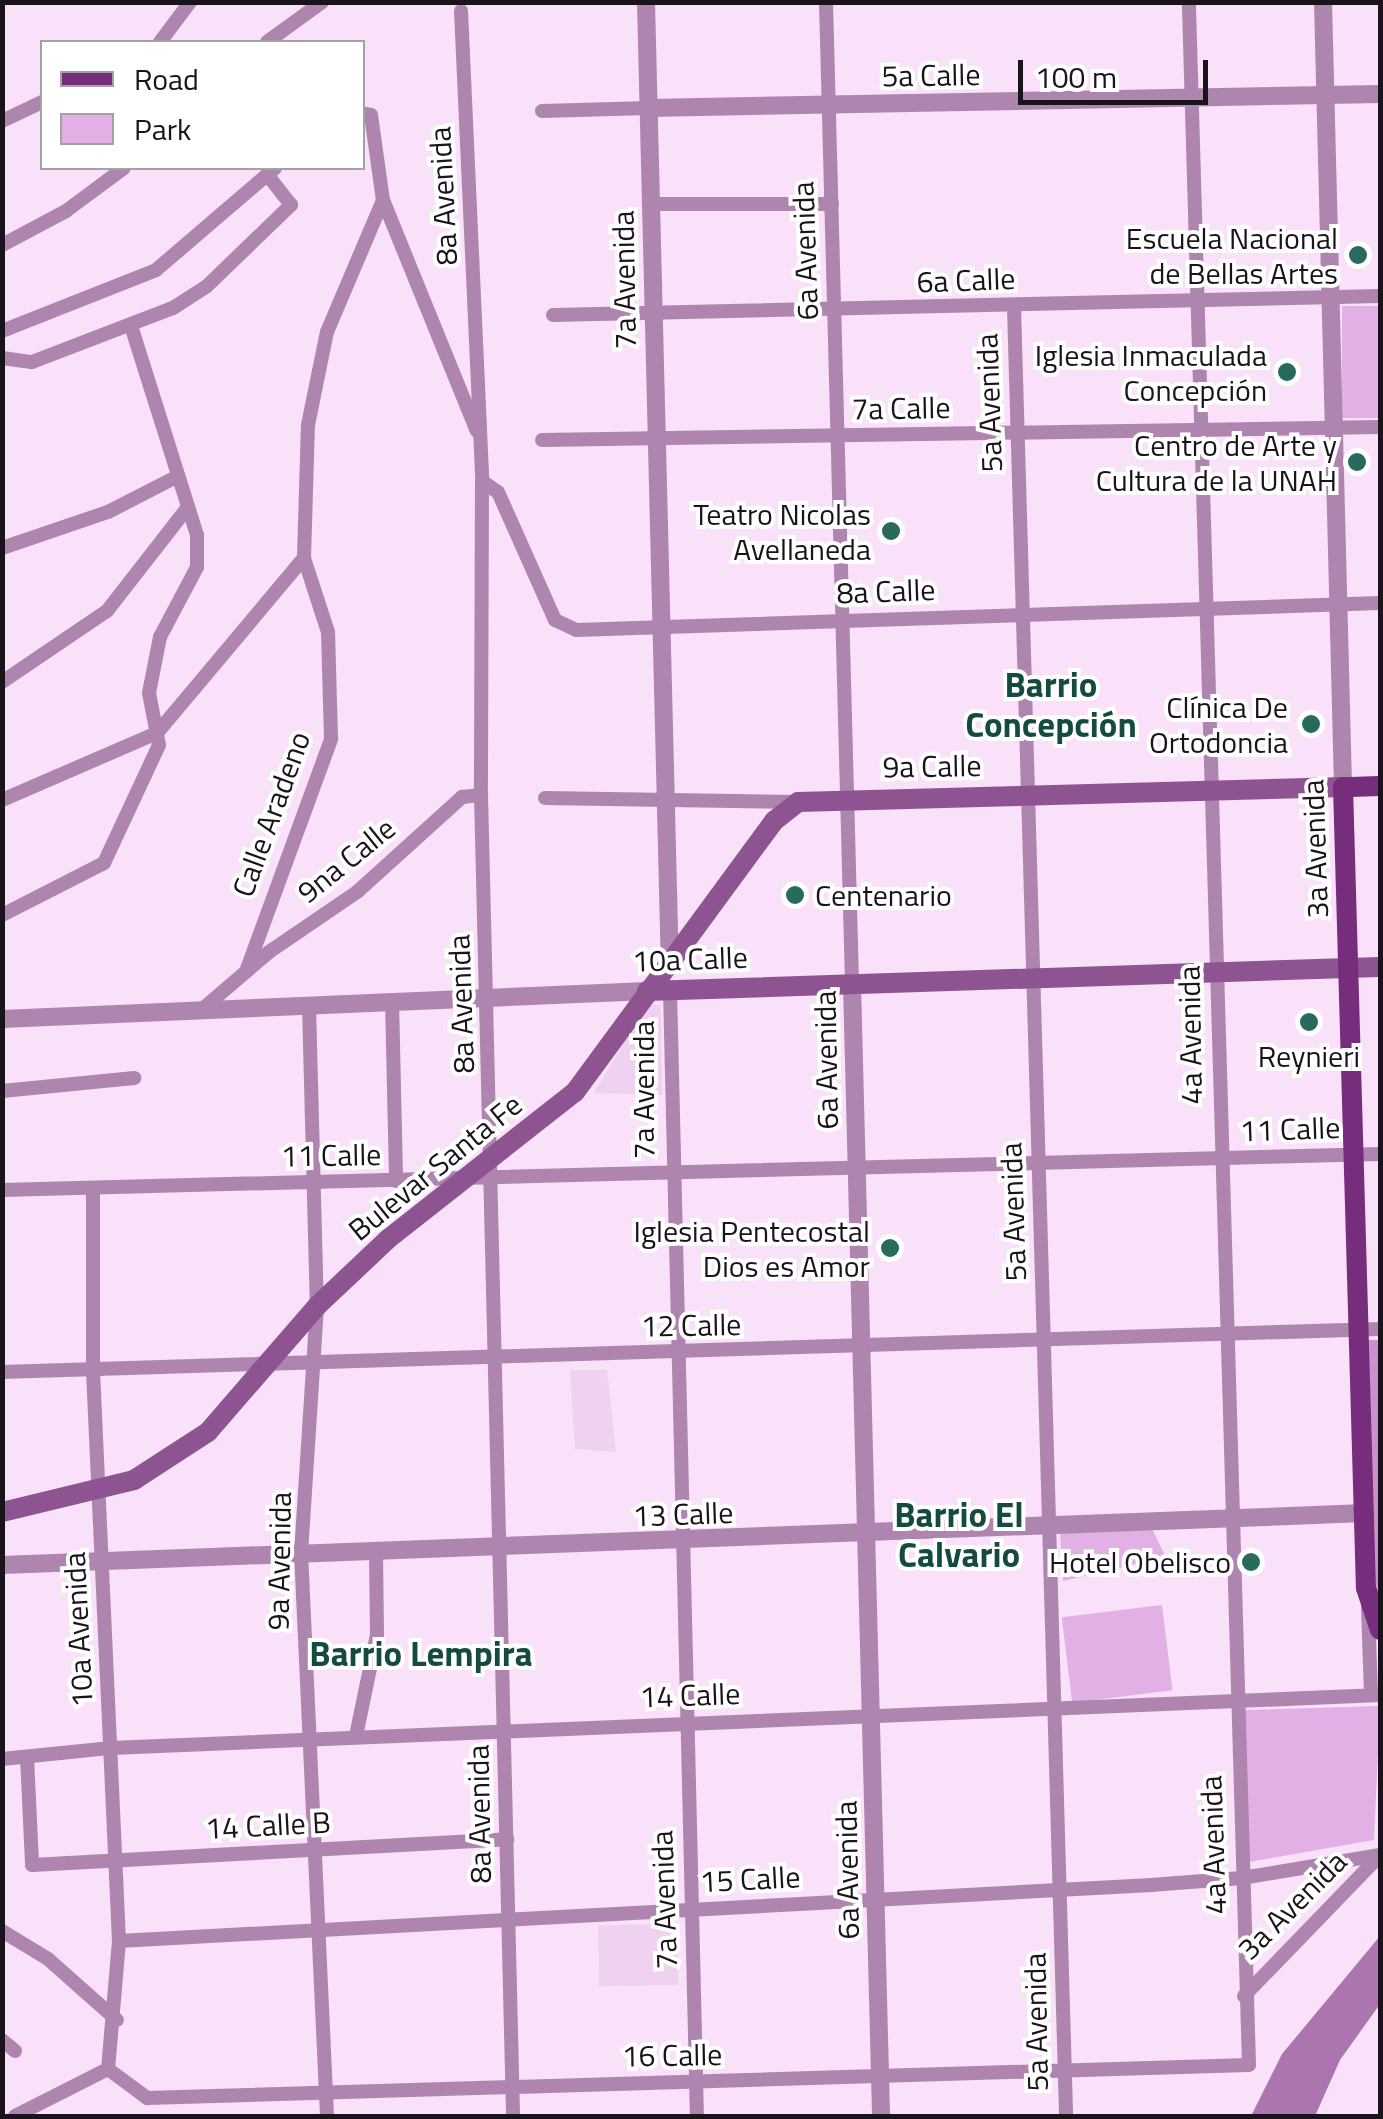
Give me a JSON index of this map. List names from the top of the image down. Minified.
{"streets":{"main road":["9a Calle","3a Avenida","10a Calle","Bulevar Santa Fe"],"street":["5a Calle","8a Avenida","6a Avenida","7a Avenida","6a Calle","5a Avenida","7a Calle","8a Calle","Calle Aradeno","9na Calle","4a Avenida","11 Calle","12 Calle","13 Calle","9a Avenida","10a Avenida","14 Calle","14 Calle B","15 Calle","16 Calle"]},"crossings":[["5a Calle","6a Avenida"],["5a Calle","7a Avenida"],["5a Calle","3a Avenida"],["5a Calle","4a Avenida"],["8a Avenida","8a Calle"],["8a Avenida","9na Calle"],["8a Avenida","10a Calle"],["8a Avenida","11 Calle"],["8a Avenida","Bulevar Santa Fe"],["8a Avenida","12 Calle"],["8a Avenida","13 Calle"],["8a Avenida","14 Calle"],["8a Avenida","14 Calle B"],["8a Avenida","15 Calle"],["8a Avenida","16 Calle"],["6a Avenida","6a Calle"],["6a Avenida","7a Calle"],["6a Avenida","8a Calle"],["6a Avenida","9a Calle"],["6a Avenida","10a Calle"],["6a Avenida","11 Calle"],["6a Avenida","12 Calle"],["6a Avenida","13 Calle"],["6a Avenida","14 Calle"],["6a Avenida","15 Calle"],["6a Avenida","16 Calle"],["7a Avenida","6a Calle"],["7a Avenida","7a Calle"],["7a Avenida","8a Calle"],["7a Avenida","10a Calle"],["7a Avenida","11 Calle"],["7a Avenida","Bulevar Santa Fe"],["7a Avenida","12 Calle"],["7a Avenida","13 Calle"],["7a Avenida","14 Calle"],["7a Avenida","15 Calle"],["7a Avenida","16 Calle"],["6a Calle","5a Avenida"],["6a Calle","3a Avenida"],["6a Calle","4a Avenida"],["5a Avenida","7a Calle"],["5a Avenida","8a Calle"],["5a Avenida","9a Calle"],["5a Avenida","10a Calle"],["5a Avenida","11 Calle"],["5a Avenida","12 Calle"],["5a Avenida","13 Calle"],["5a Avenida","14 Calle"],["5a Avenida","15 Calle"],["5a Avenida","16 Calle"],["7a Calle","3a Avenida"],["7a Calle","4a Avenida"],["8a Calle","3a Avenida"],["8a Calle","4a Avenida"],["9a Calle","3a Avenida"],["9a Calle","4a Avenida"],["Calle Aradeno","9na Calle"],["3a Avenida","10a Calle"],["3a Avenida","4a Avenida"],["3a Avenida","11 Calle"],["3a Avenida","12 Calle"],["3a Avenida","13 Calle"],["3a Avenida","15 Calle"],["9na Calle","10a Calle"],["10a Calle","4a Avenida"],["10a Calle","Bulevar Santa Fe"],["10a Calle","9a Avenida"],["4a Avenida","11 Calle"],["4a Avenida","12 Calle"],["4a Avenida","13 Calle"],["4a Avenida","14 Calle"],["4a Avenida","15 Calle"],["4a Avenida","16 Calle"],["11 Calle","Bulevar Santa Fe"],["11 Calle","9a Avenida"],["11 Calle","10a Avenida"],["Bulevar Santa Fe","12 Calle"],["Bulevar Santa Fe","9a Avenida"],["Bulevar Santa Fe","10a Avenida"],["12 Calle","9a Avenida"],["12 Calle","10a Avenida"],["13 Calle","9a Avenida"],["13 Calle","10a Avenida"],["9a Avenida","14 Calle"],["9a Avenida","14 Calle B"],["9a Avenida","15 Calle"],["9a Avenida","16 Calle"],["10a Avenida","14 Calle"],["10a Avenida","14 Calle B"],["10a Avenida","15 Calle"],["10a Avenida","16 Calle"],["14 Calle","14 Calle B"]],"districts":["Barrio Concepción","Barrio El Calvario","Barrio Lempira"],"places":["Escuela Nacional de Bellas Artes","Iglesia Inmaculada Concepción","Centro de Arte y Cultura de la UNAH","Teatro Nicolas Avellaneda","Clínica De Ortodoncia","Centenario","Reynieri","Iglesia Pentecostal Dios es Amor","Hotel Obelisco"],"legend":["Road","Park"],"scale_bar":"100 m"}
